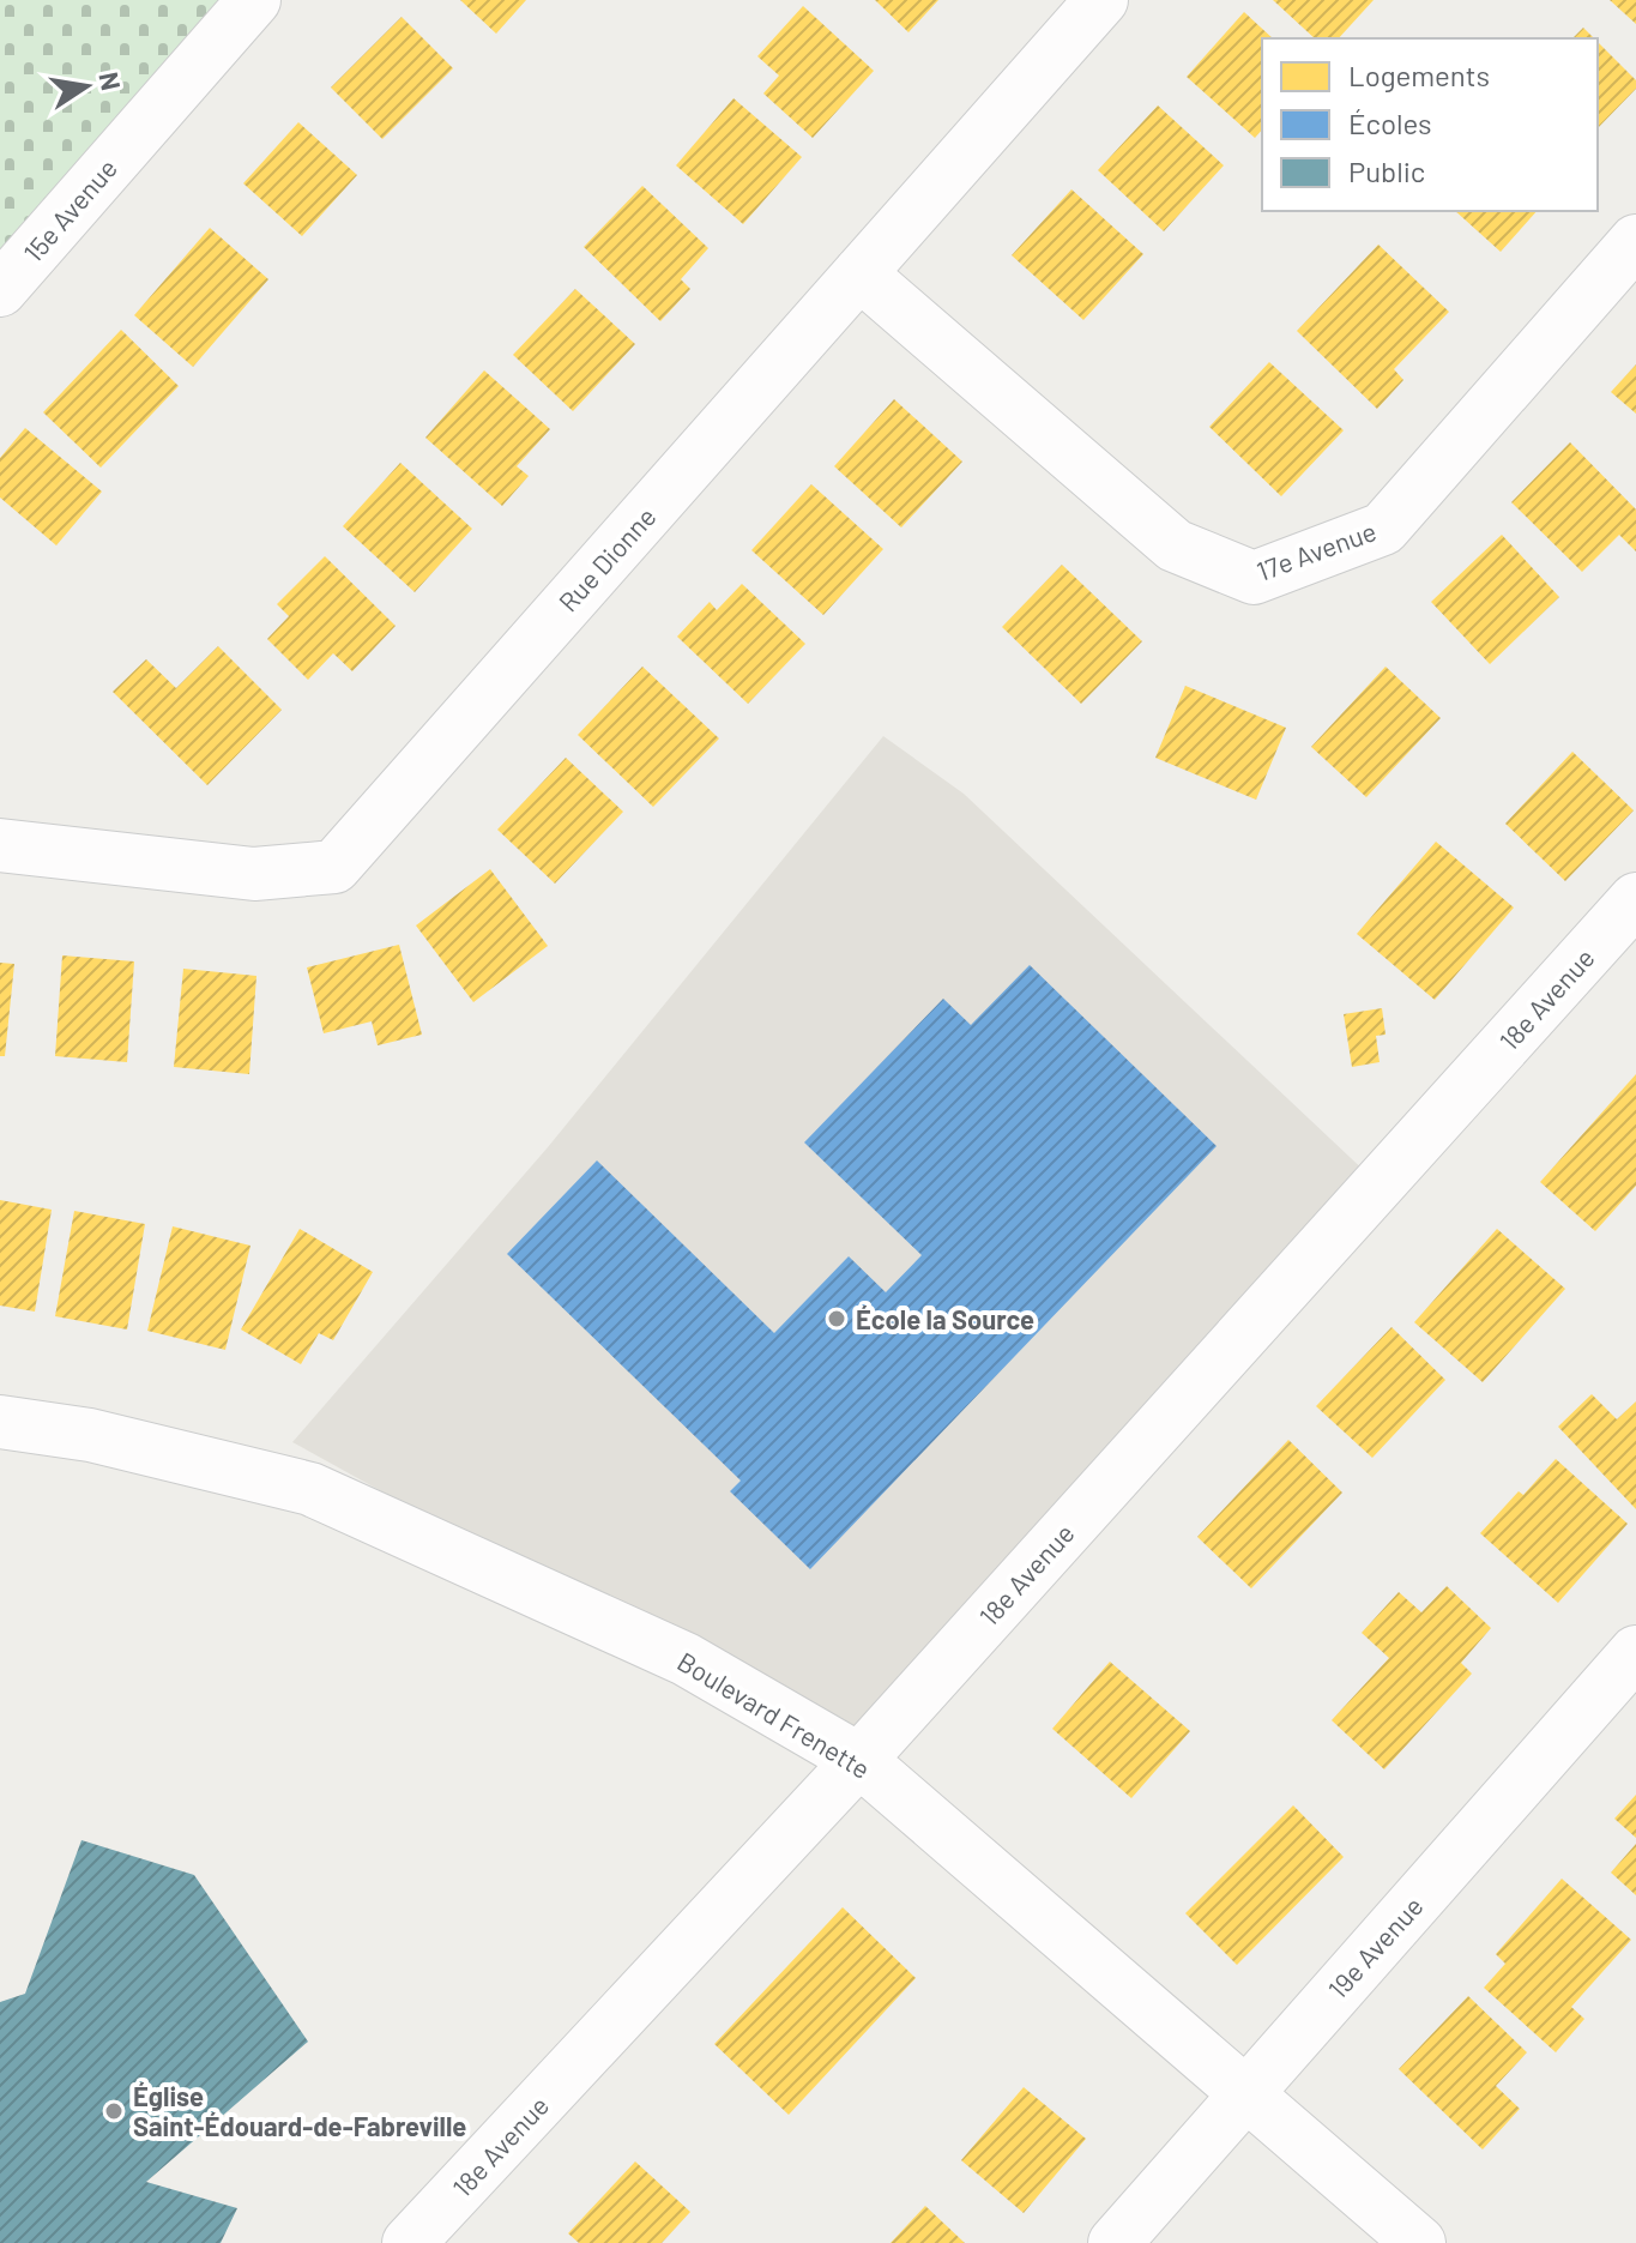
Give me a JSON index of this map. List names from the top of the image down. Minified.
{"streets":{"street":["15e Avenue","17e Avenue","Rue Dionne","18e Avenue","Boulevard Frenette","19e Avenue"]},"crossings":[["17e Avenue","Rue Dionne"],["18e Avenue","Boulevard Frenette"],["Boulevard Frenette","19e Avenue"]],"places":["École la Source","Église Saint-Édouard-de-Fabreville"],"legend":["Logements","Écoles","Public"],"north":"right"}
